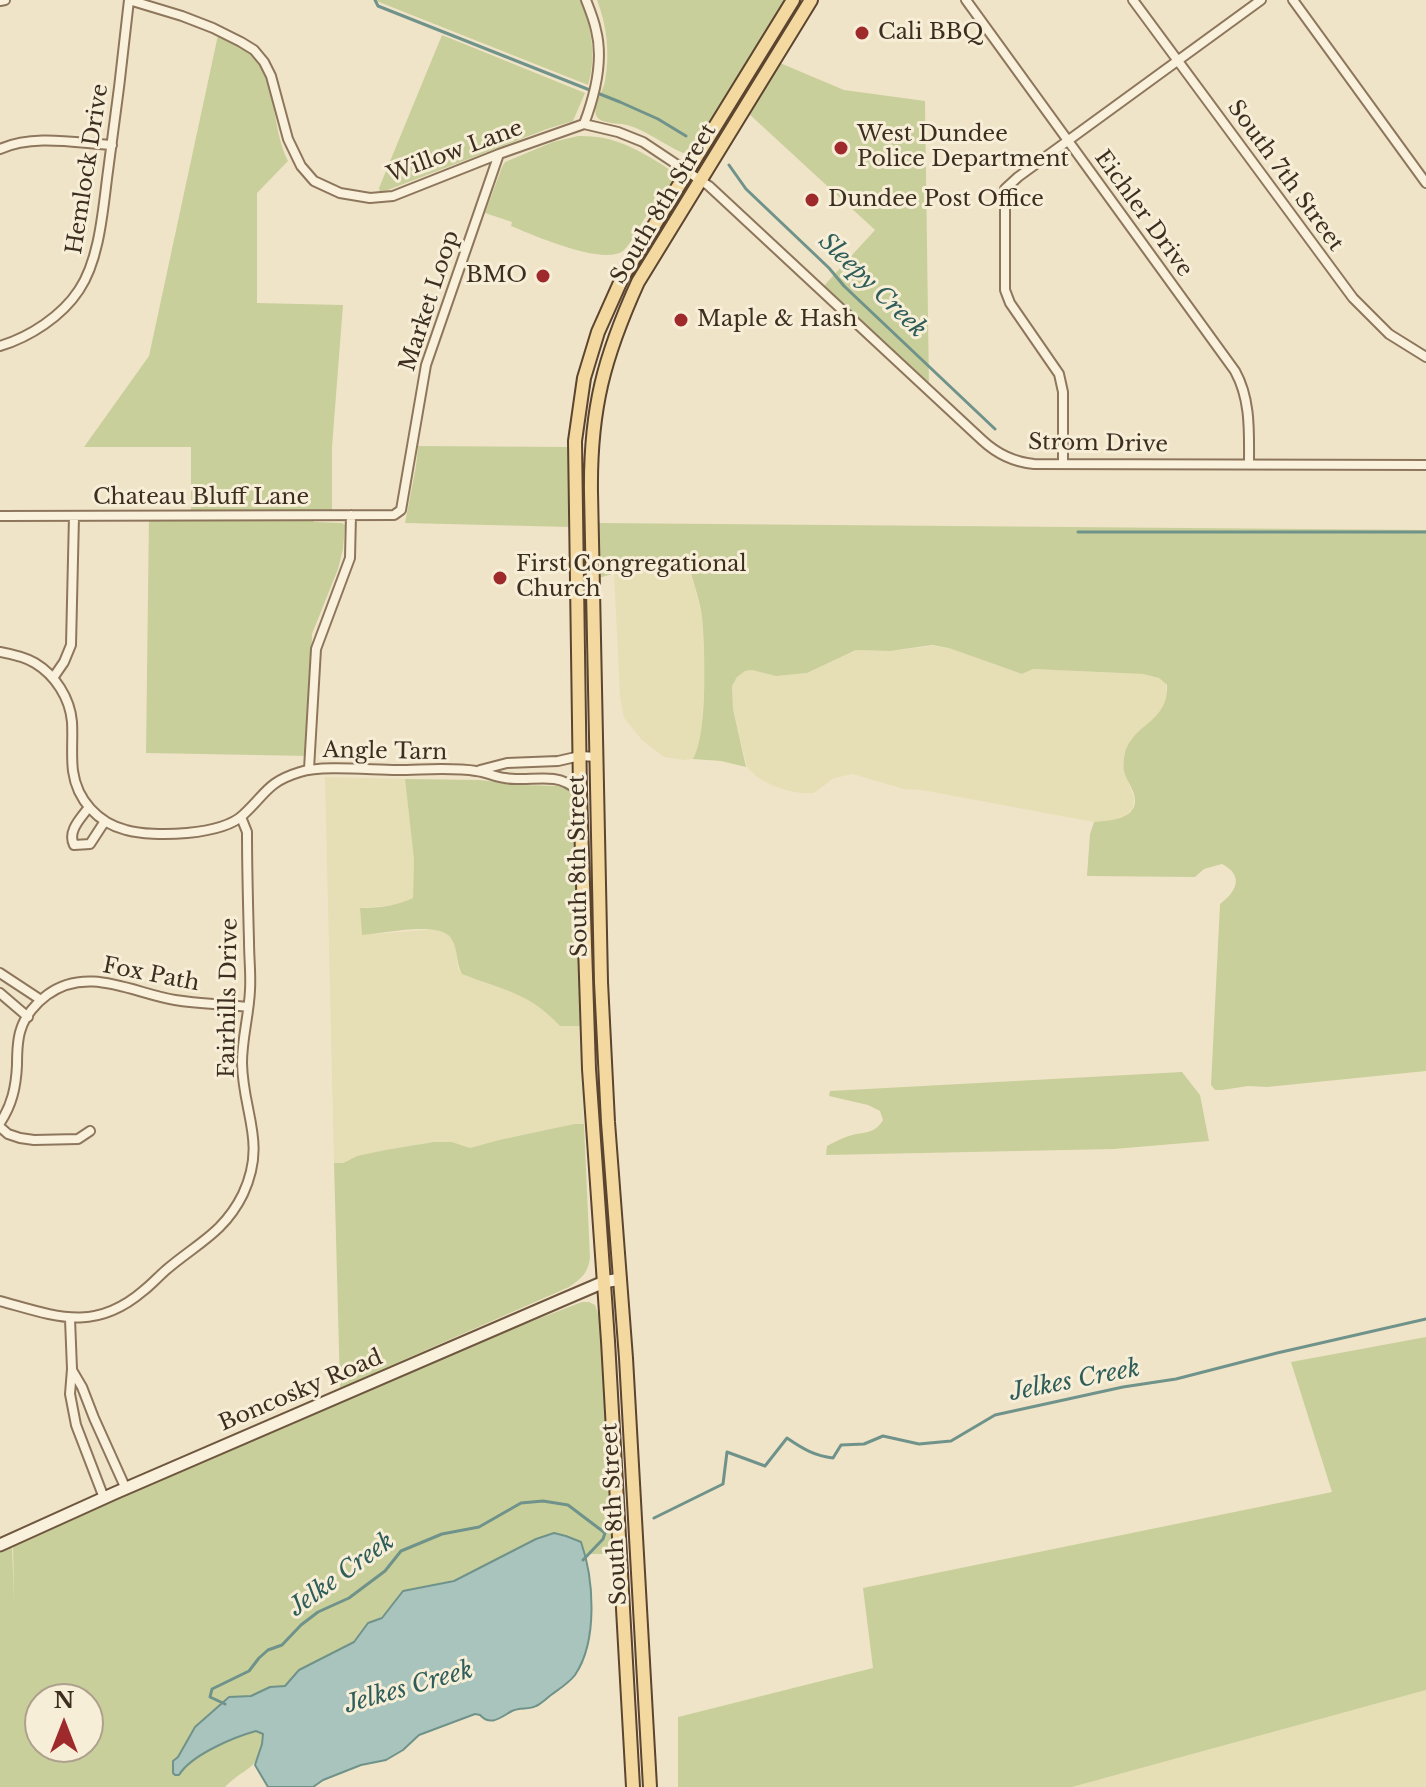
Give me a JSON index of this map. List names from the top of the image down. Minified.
{"streets":{"main road":["South 8th Street"],"street":["Willow Lane","Hemlock Drive","South 7th Street","Eichler Drive","Market Loop","Strom Drive","Chateau Bluff Lane","Angle Tarn","Fox Path","Fairhills Drive","Boncosky Road"]},"crossings":[["Willow Lane","Hemlock Drive"],["Willow Lane","Market Loop"],["South 8th Street","Strom Drive"],["South 8th Street","Angle Tarn"],["South 8th Street","Boncosky Road"],["Eichler Drive","Strom Drive"],["Market Loop","Chateau Bluff Lane"],["Angle Tarn","Fairhills Drive"],["Fox Path","Fairhills Drive"]],"water":["Sleepy Creek","Jelkes Creek","Jelke Creek"],"places":["Cali BBQ","West Dundee Police Department","Dundee Post Office","BMO","Maple & Hash","First Congregational Church"],"north":"top"}
